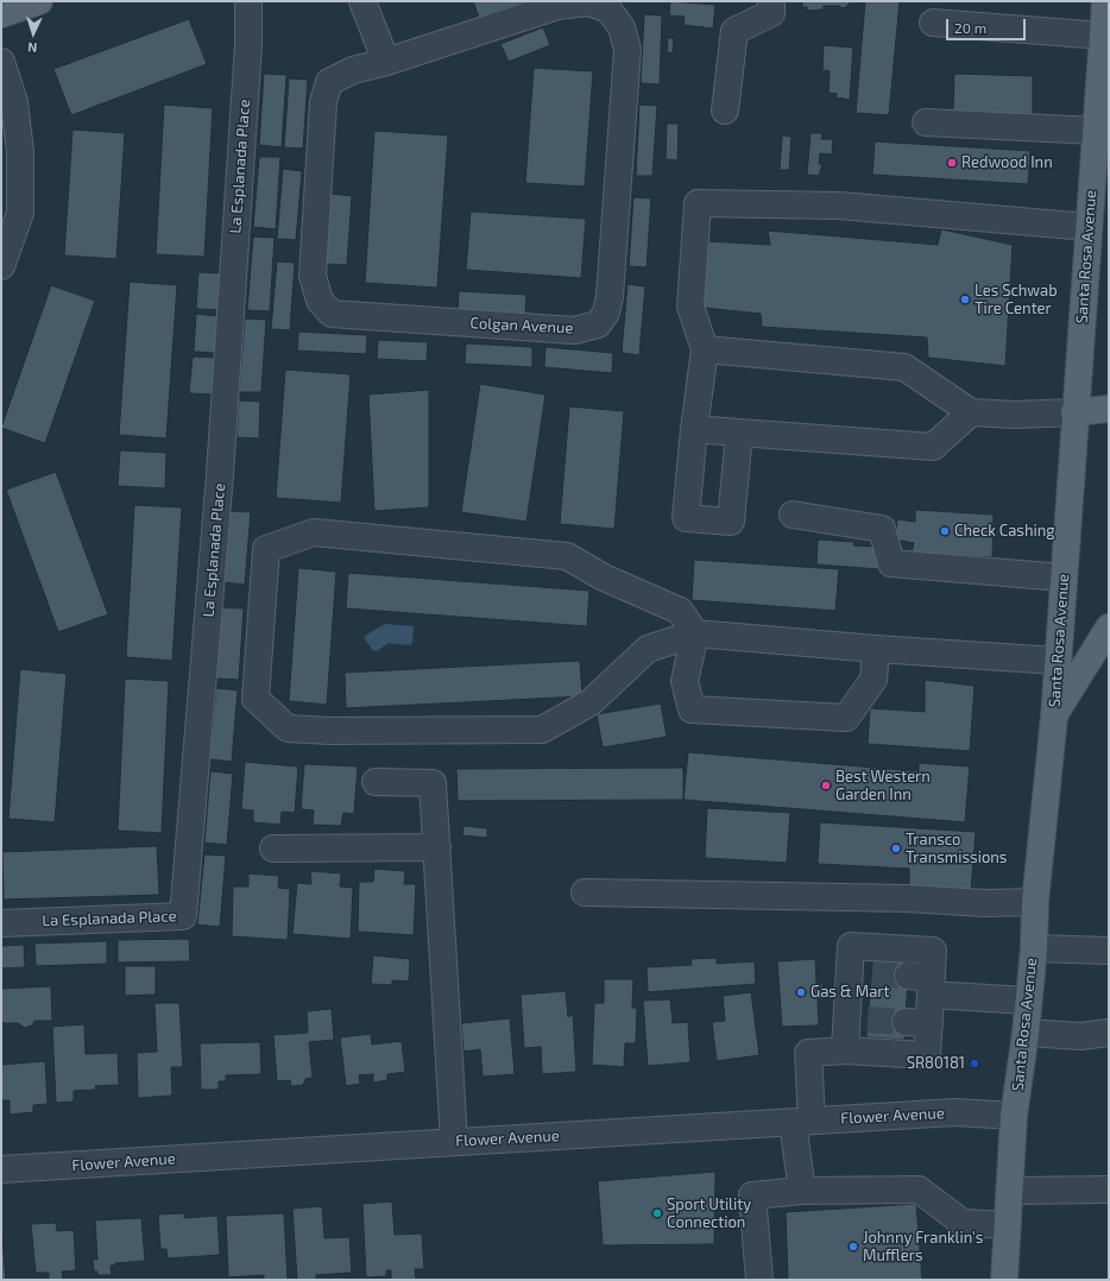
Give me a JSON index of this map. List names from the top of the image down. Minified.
{"streets":{"main road":["Santa Rosa Avenue"],"street":["La Esplanada Place","Colgan Avenue","Flower Avenue"]},"crossings":[["Santa Rosa Avenue","Flower Avenue"]],"places":["Redwood Inn","Les Schwab Tire Center","Check Cashing","Best Western Garden Inn","Transco Transmissions","Gas & Mart","SR80181","Sport Utility Connection","Johnny Franklin's Mufflers"],"scale_bar":"20 m","north":"bottom"}
